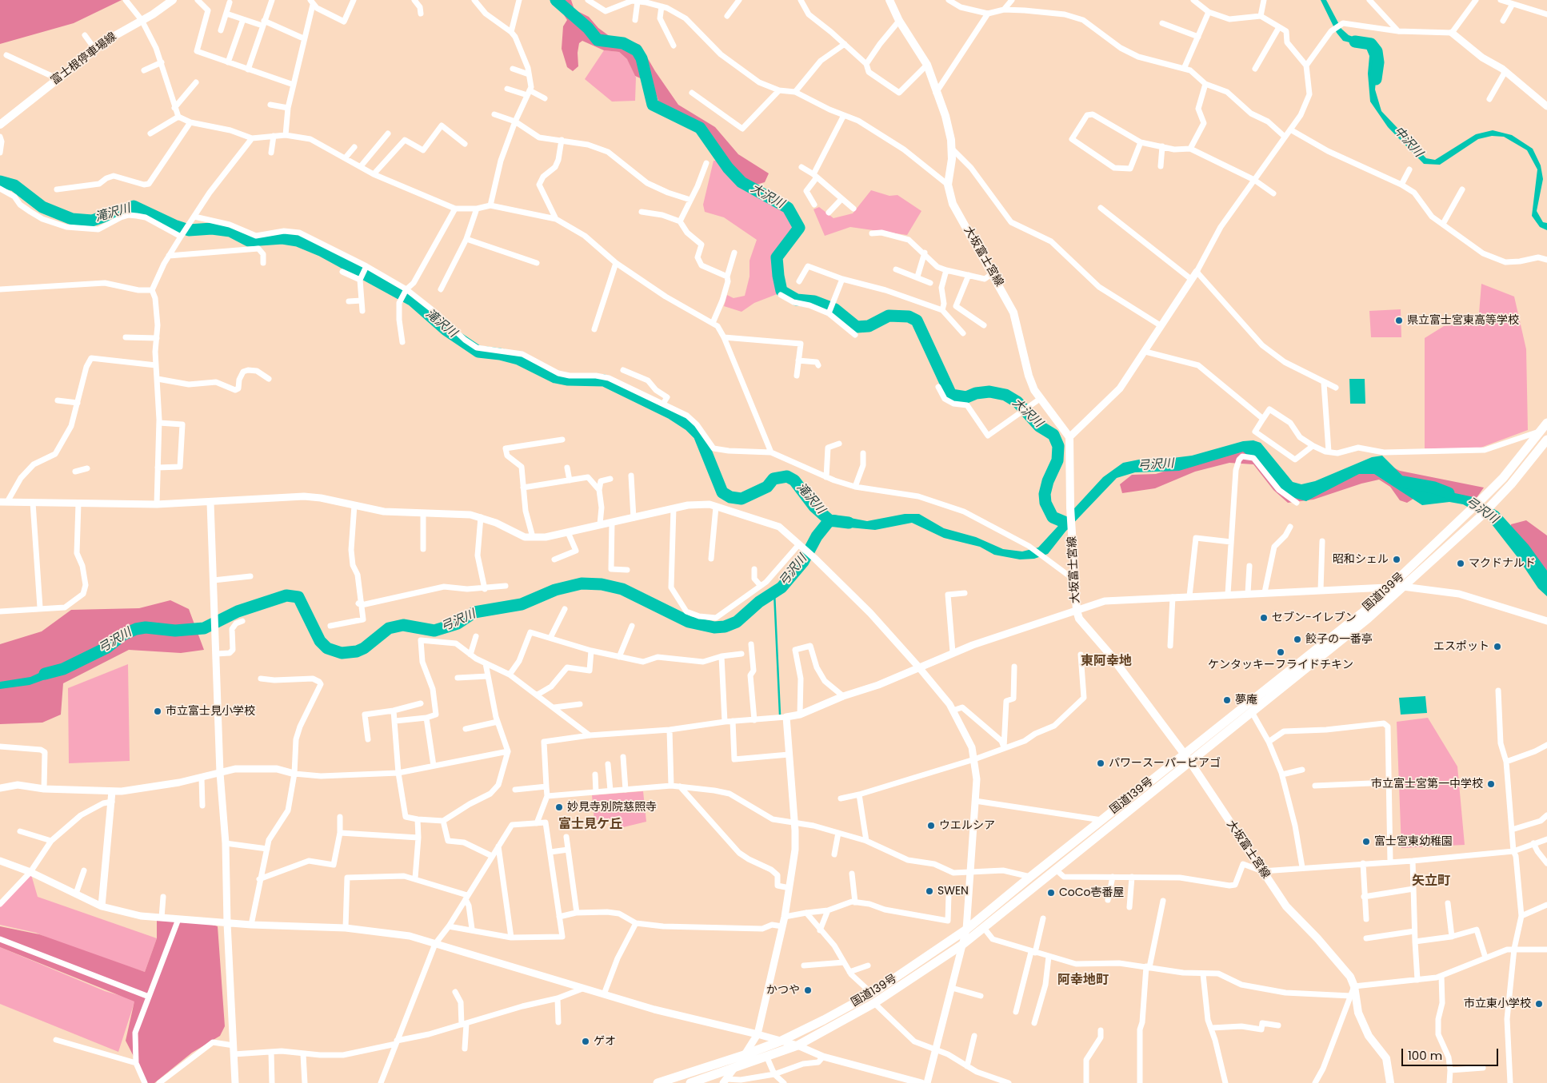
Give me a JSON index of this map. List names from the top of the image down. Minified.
{"streets":{"highway":["国道139号"],"main road":["富士根停車場線","大坂富士宮線"]},"crossings":[["大坂富士宮線","国道139号"]],"districts":["東阿幸地","富士見ケ丘","矢立町","阿幸地町"],"water":["中沢川","大沢川","滝沢川","弓沢川"],"places":["県立富士宮東高等学校","昭和シェル","マクドナルド","セブン-イレブン","餃子の一番亭","エスポット","ケンタッキーフライドチキン","夢庵","市立富士見小学校","パワースーパーピアゴ","市立富士宮第一中学校","妙見寺別院慈照寺","ウエルシア","富士宮東幼稚園","SWEN","CoCo壱番屋","かつや","市立東小学校","ゲオ"],"scale_bar":"100 m"}
